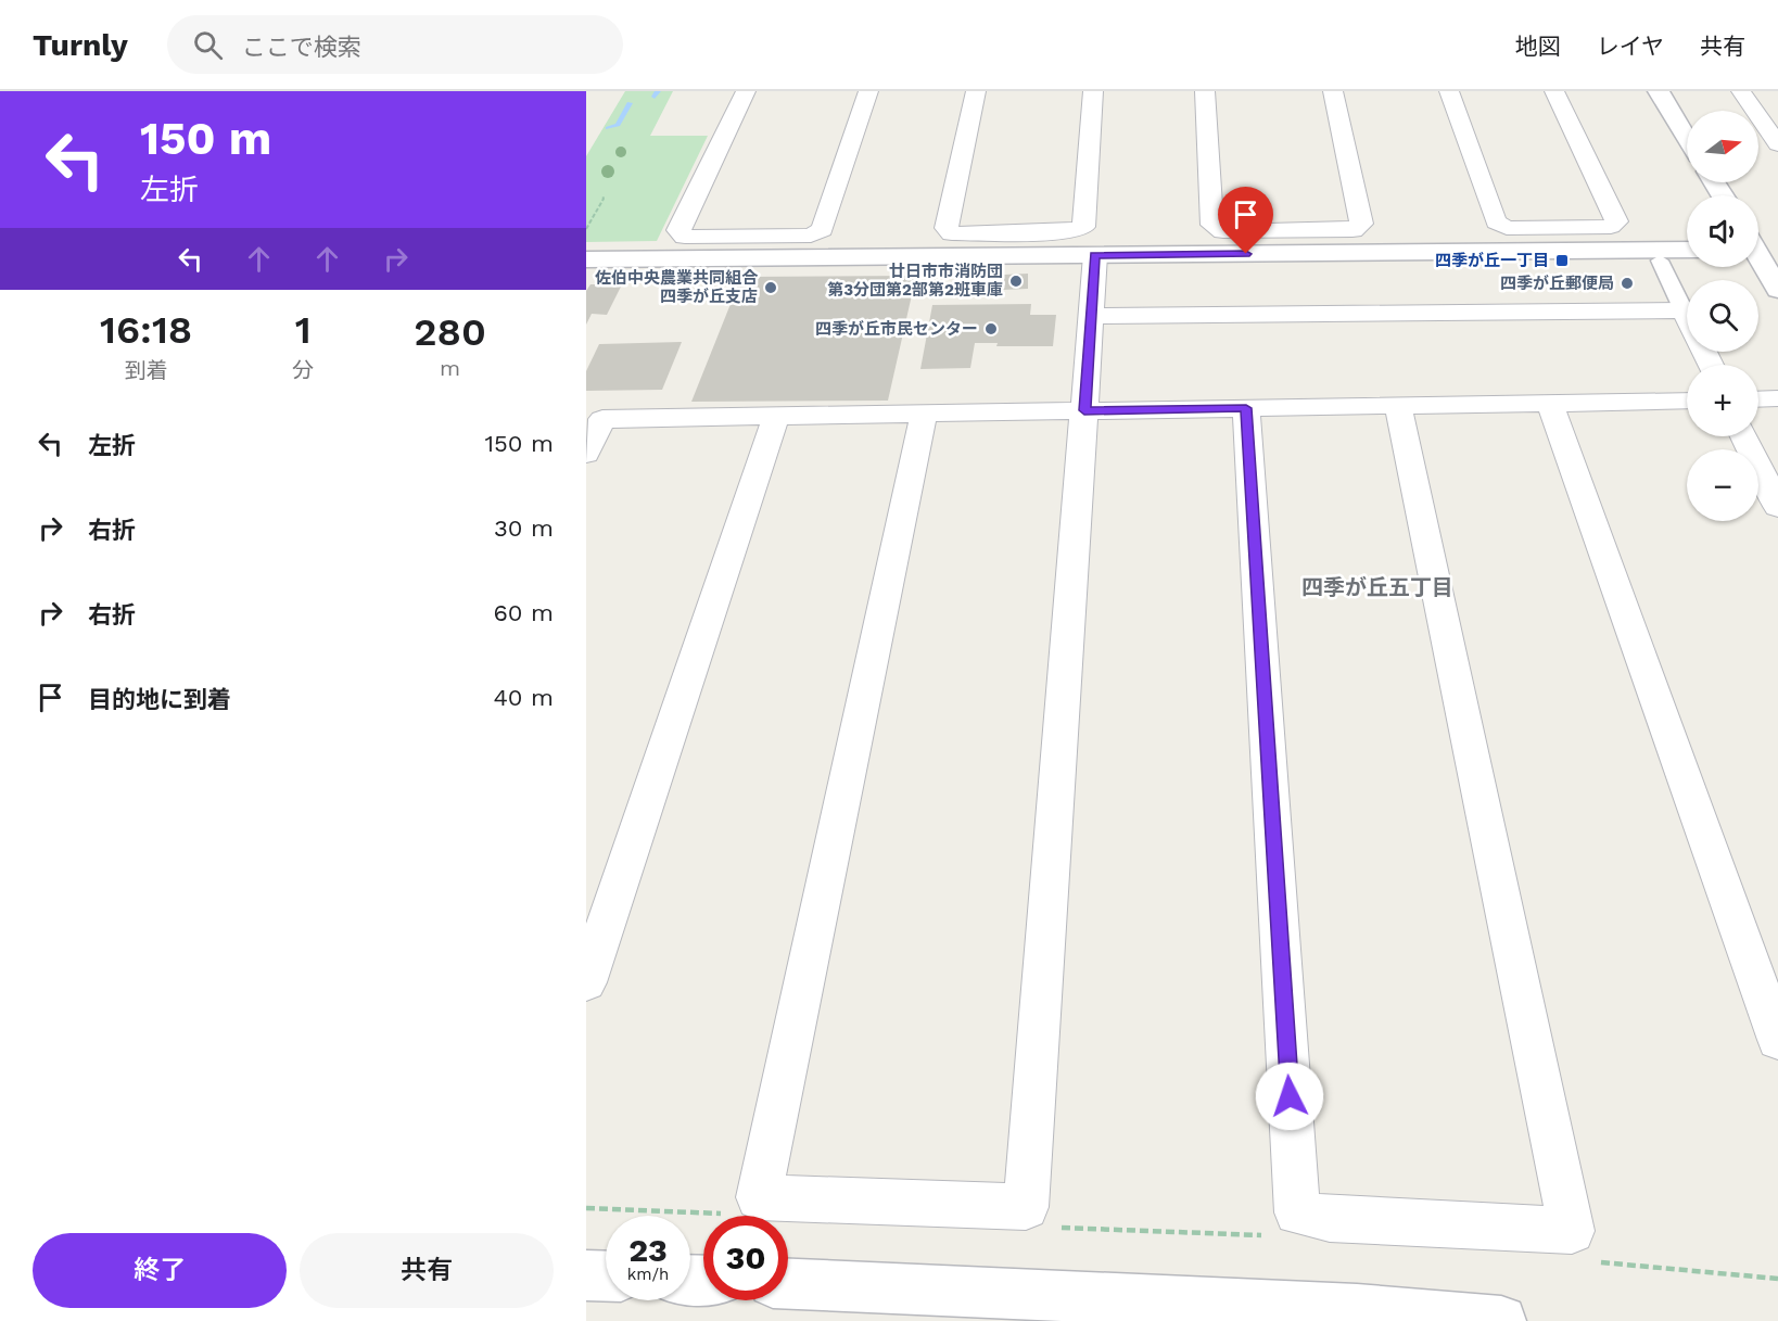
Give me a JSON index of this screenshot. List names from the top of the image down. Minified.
{"districts":["四季が丘五丁目"],"places":{"transit":["四季が丘一丁目"],"other":["廿日市市消防団 第3分団第2部第2班車庫","四季が丘郵便局","佐伯中央農業共同組合 四季が丘支店","四季が丘市民センター"]},"north":"right","page":{"header":"Turnly","search":"ここで検索","nav":["地図","レイヤ","共有"],"turn":["150 m","左折"],"map_buttons":["+","−"],"eta":["16:18","到着","1","分","280","m"],"list":[{"name":"左折","value":"150 m"},{"name":"右折","value":"30 m"},{"name":"右折","value":"60 m"},{"name":"目的地に到着","value":"40 m"}],"speed":"23 km/h","limit":"30","buttons":["終了","共有"]}}
